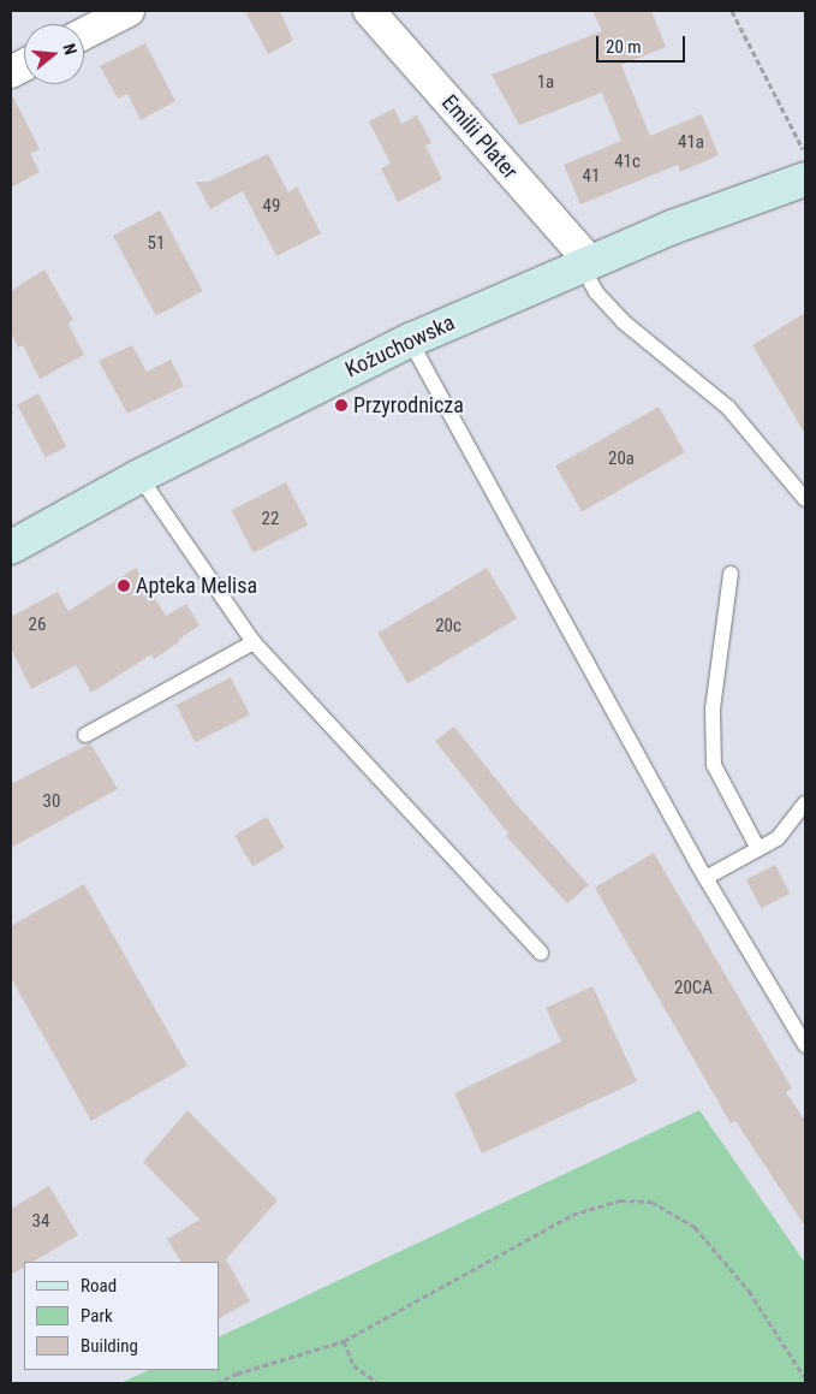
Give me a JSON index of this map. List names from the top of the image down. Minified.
{"streets":{"main road":["Kożuchowska"],"street":["Emilii Plater"]},"crossings":[["Emilii Plater","Kożuchowska"]],"places":["Przyrodnicza","Apteka Melisa"],"house_numbers":["1a","41a","41c","41","49","51","20a","22","26","20c","30","20CA","34"],"legend":["Road","Park","Building"],"scale_bar":"20 m","north":"right"}
